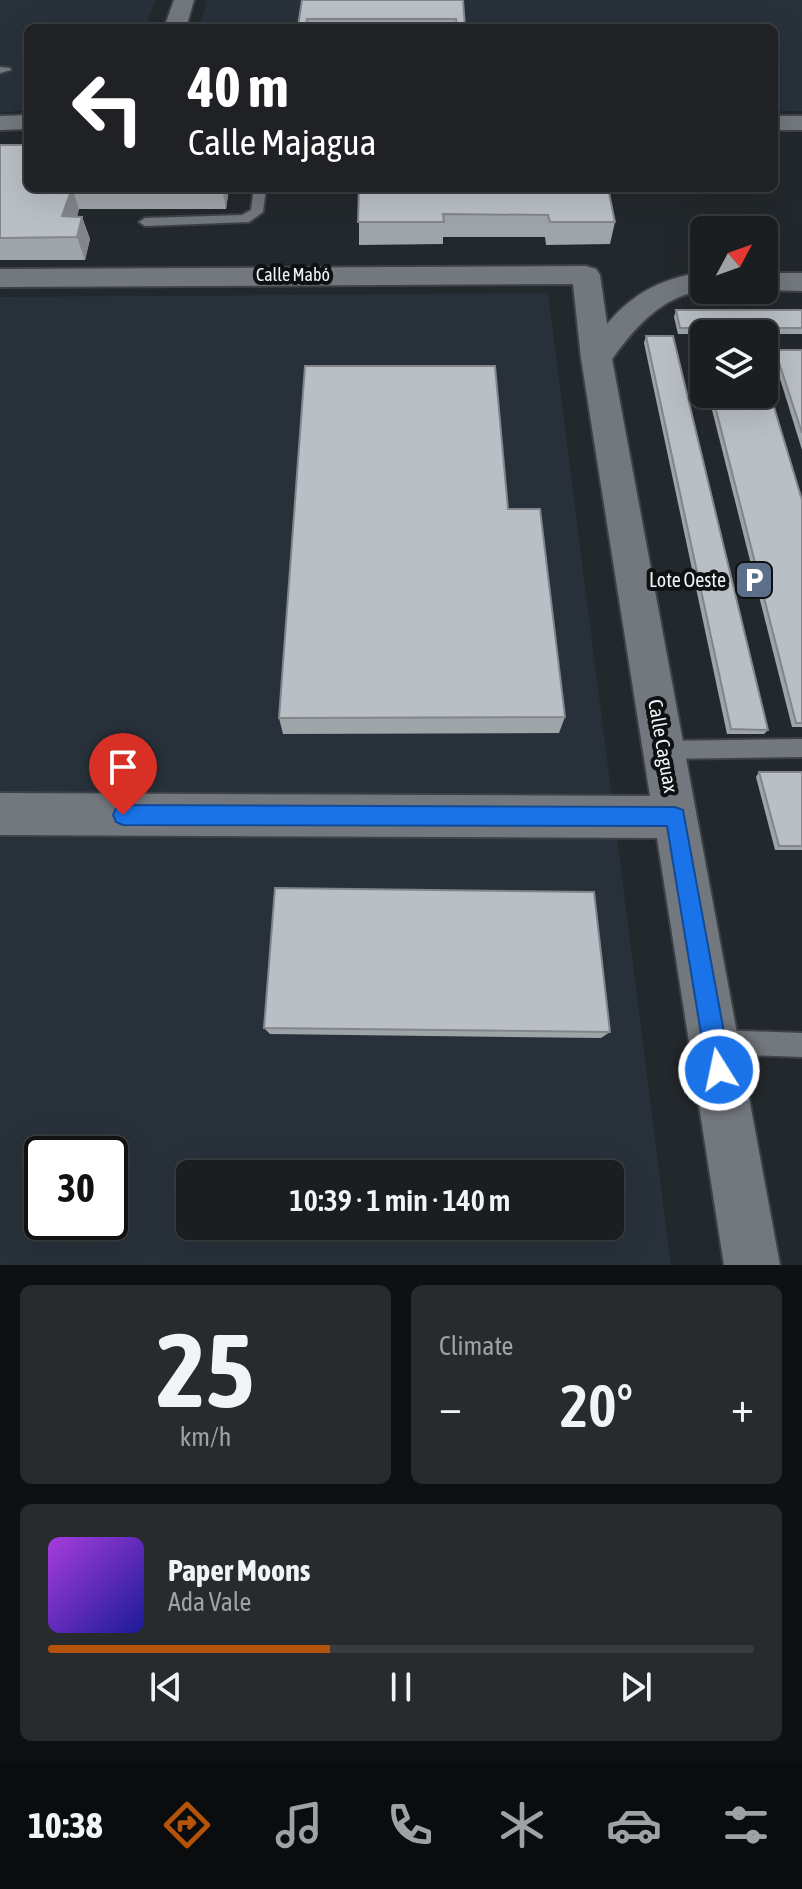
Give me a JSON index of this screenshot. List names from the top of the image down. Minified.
{"streets":{"street":["Calle Mabó","Calle Caguax"]},"crossings":[["Calle Mabó","Calle Caguax"]],"places":{"parking":["Lote Oeste"]},"north":"top right","page":{"turn":["40 m","Calle Majagua"],"limit":"30","trip":"10:39 · 1 min · 140 m","tile":[["25","km/h"],"Climate"],"heat":["−","20°","+"],"song":["Paper Moons","Ada Vale"],"tabs":"10:38"}}
